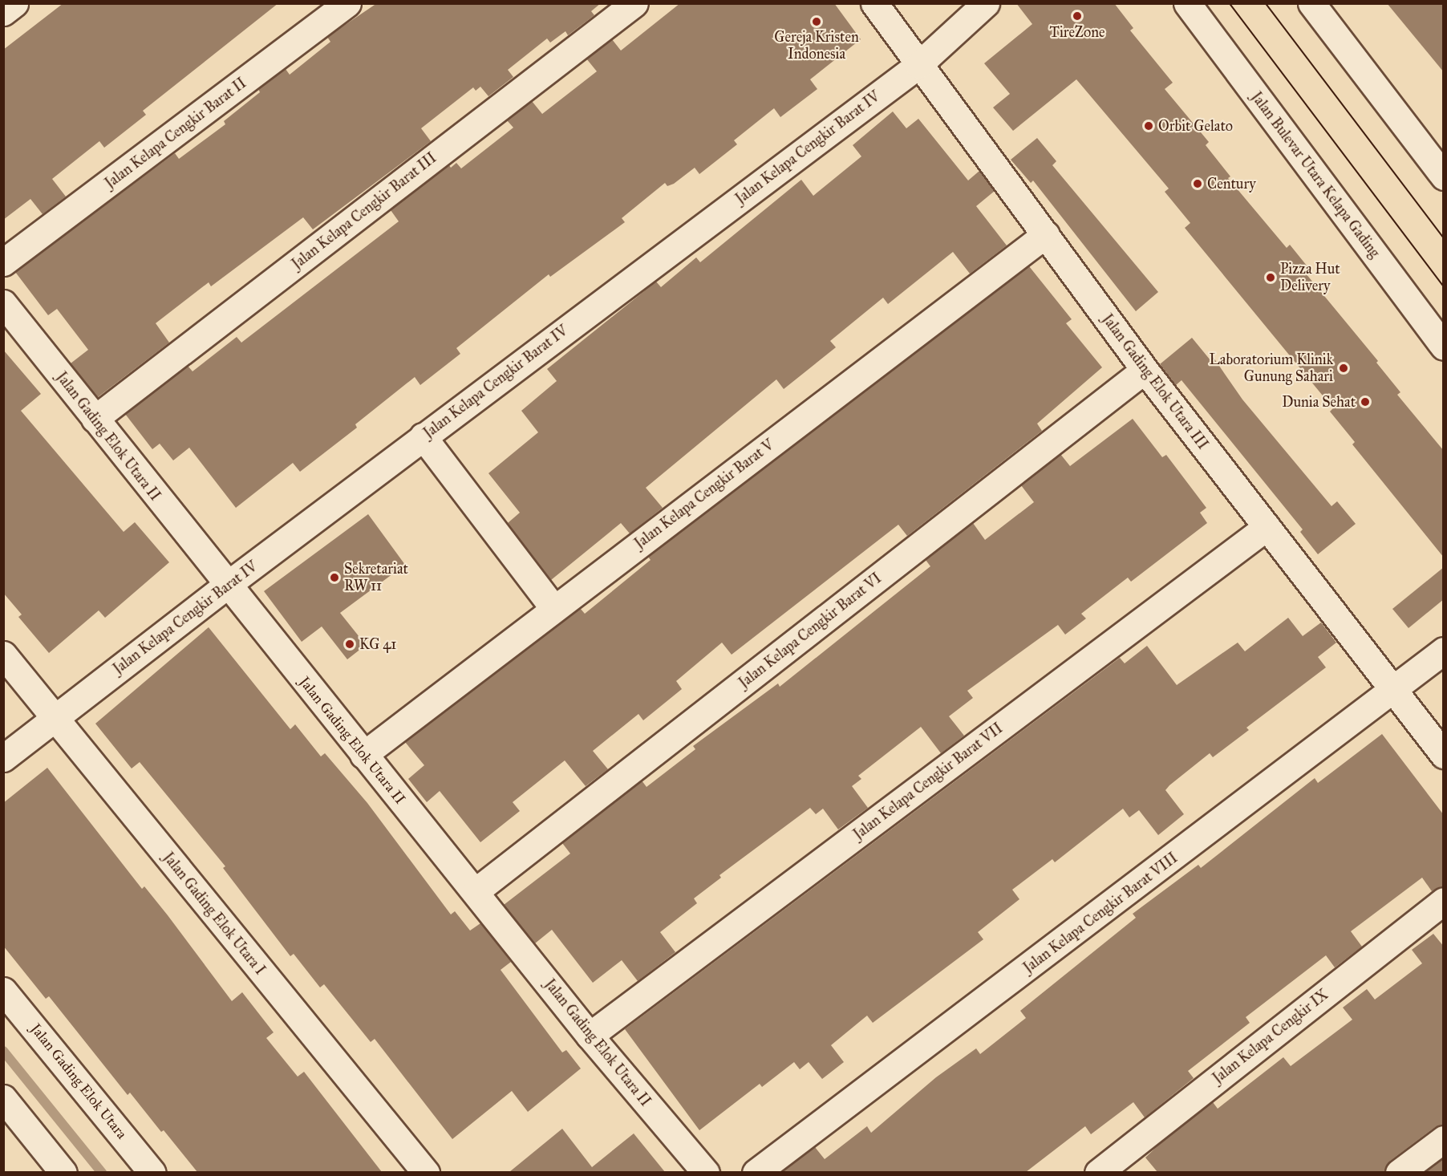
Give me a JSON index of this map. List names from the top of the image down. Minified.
{"streets":{"street":["Jalan Kelapa Cengkir Barat II","Jalan Kelapa Cengkir Barat IV","Jalan Bulevar Utara Kelapa Gading","Jalan Kelapa Cengkir Barat III","Jalan Gading Elok Utara III","Jalan Gading Elok Utara II","Jalan Kelapa Cengkir Barat V","Jalan Kelapa Cengkir Barat VI","Jalan Kelapa Cengkir Barat VII","Jalan Kelapa Cengkir Barat VIII","Jalan Gading Elok Utara I","Jalan Kelapa Cengkir IX","Jalan Gading Elok Utara"]},"crossings":[["Jalan Kelapa Cengkir Barat IV","Jalan Gading Elok Utara III"],["Jalan Kelapa Cengkir Barat IV","Jalan Gading Elok Utara II"],["Jalan Kelapa Cengkir Barat IV","Jalan Gading Elok Utara I"],["Jalan Kelapa Cengkir Barat III","Jalan Gading Elok Utara II"],["Jalan Gading Elok Utara III","Jalan Kelapa Cengkir Barat V"],["Jalan Gading Elok Utara III","Jalan Kelapa Cengkir Barat VI"],["Jalan Gading Elok Utara III","Jalan Kelapa Cengkir Barat VII"],["Jalan Gading Elok Utara III","Jalan Kelapa Cengkir Barat VIII"],["Jalan Gading Elok Utara II","Jalan Kelapa Cengkir Barat V"],["Jalan Gading Elok Utara II","Jalan Kelapa Cengkir Barat VI"],["Jalan Gading Elok Utara II","Jalan Kelapa Cengkir Barat VII"]],"places":["TireZone","Gereja Kristen Indonesia","Orbit Gelato","Century","Pizza Hut Delivery","Laboratorium Klinik Gunung Sahari","Dunia Sehat","Sekretariat RW 11","KG 41"]}
